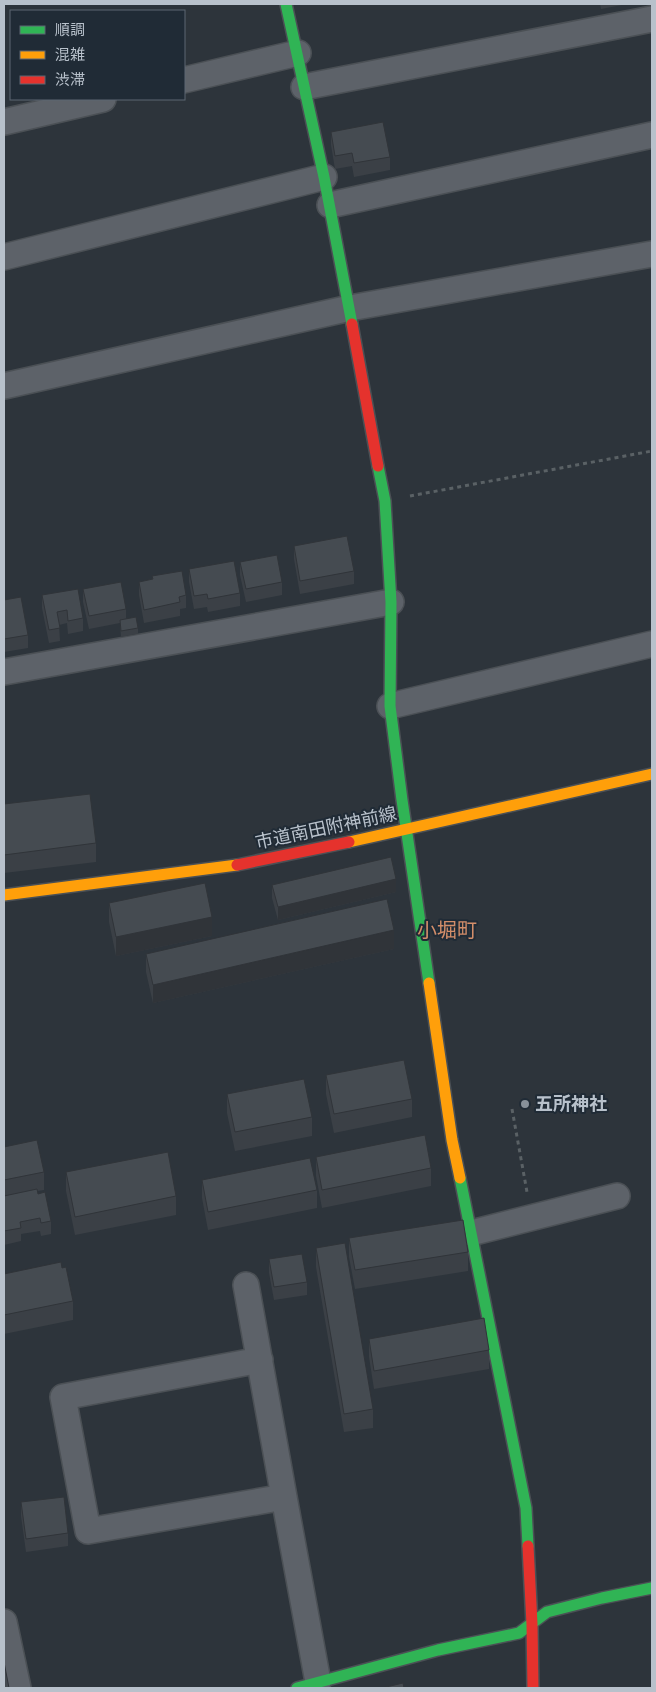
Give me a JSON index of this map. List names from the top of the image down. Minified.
{"streets":{"street":["市道南田附神前線"]},"districts":["小堀町"],"places":["五所神社"],"legend":["順調","混雑","渋滞"]}
